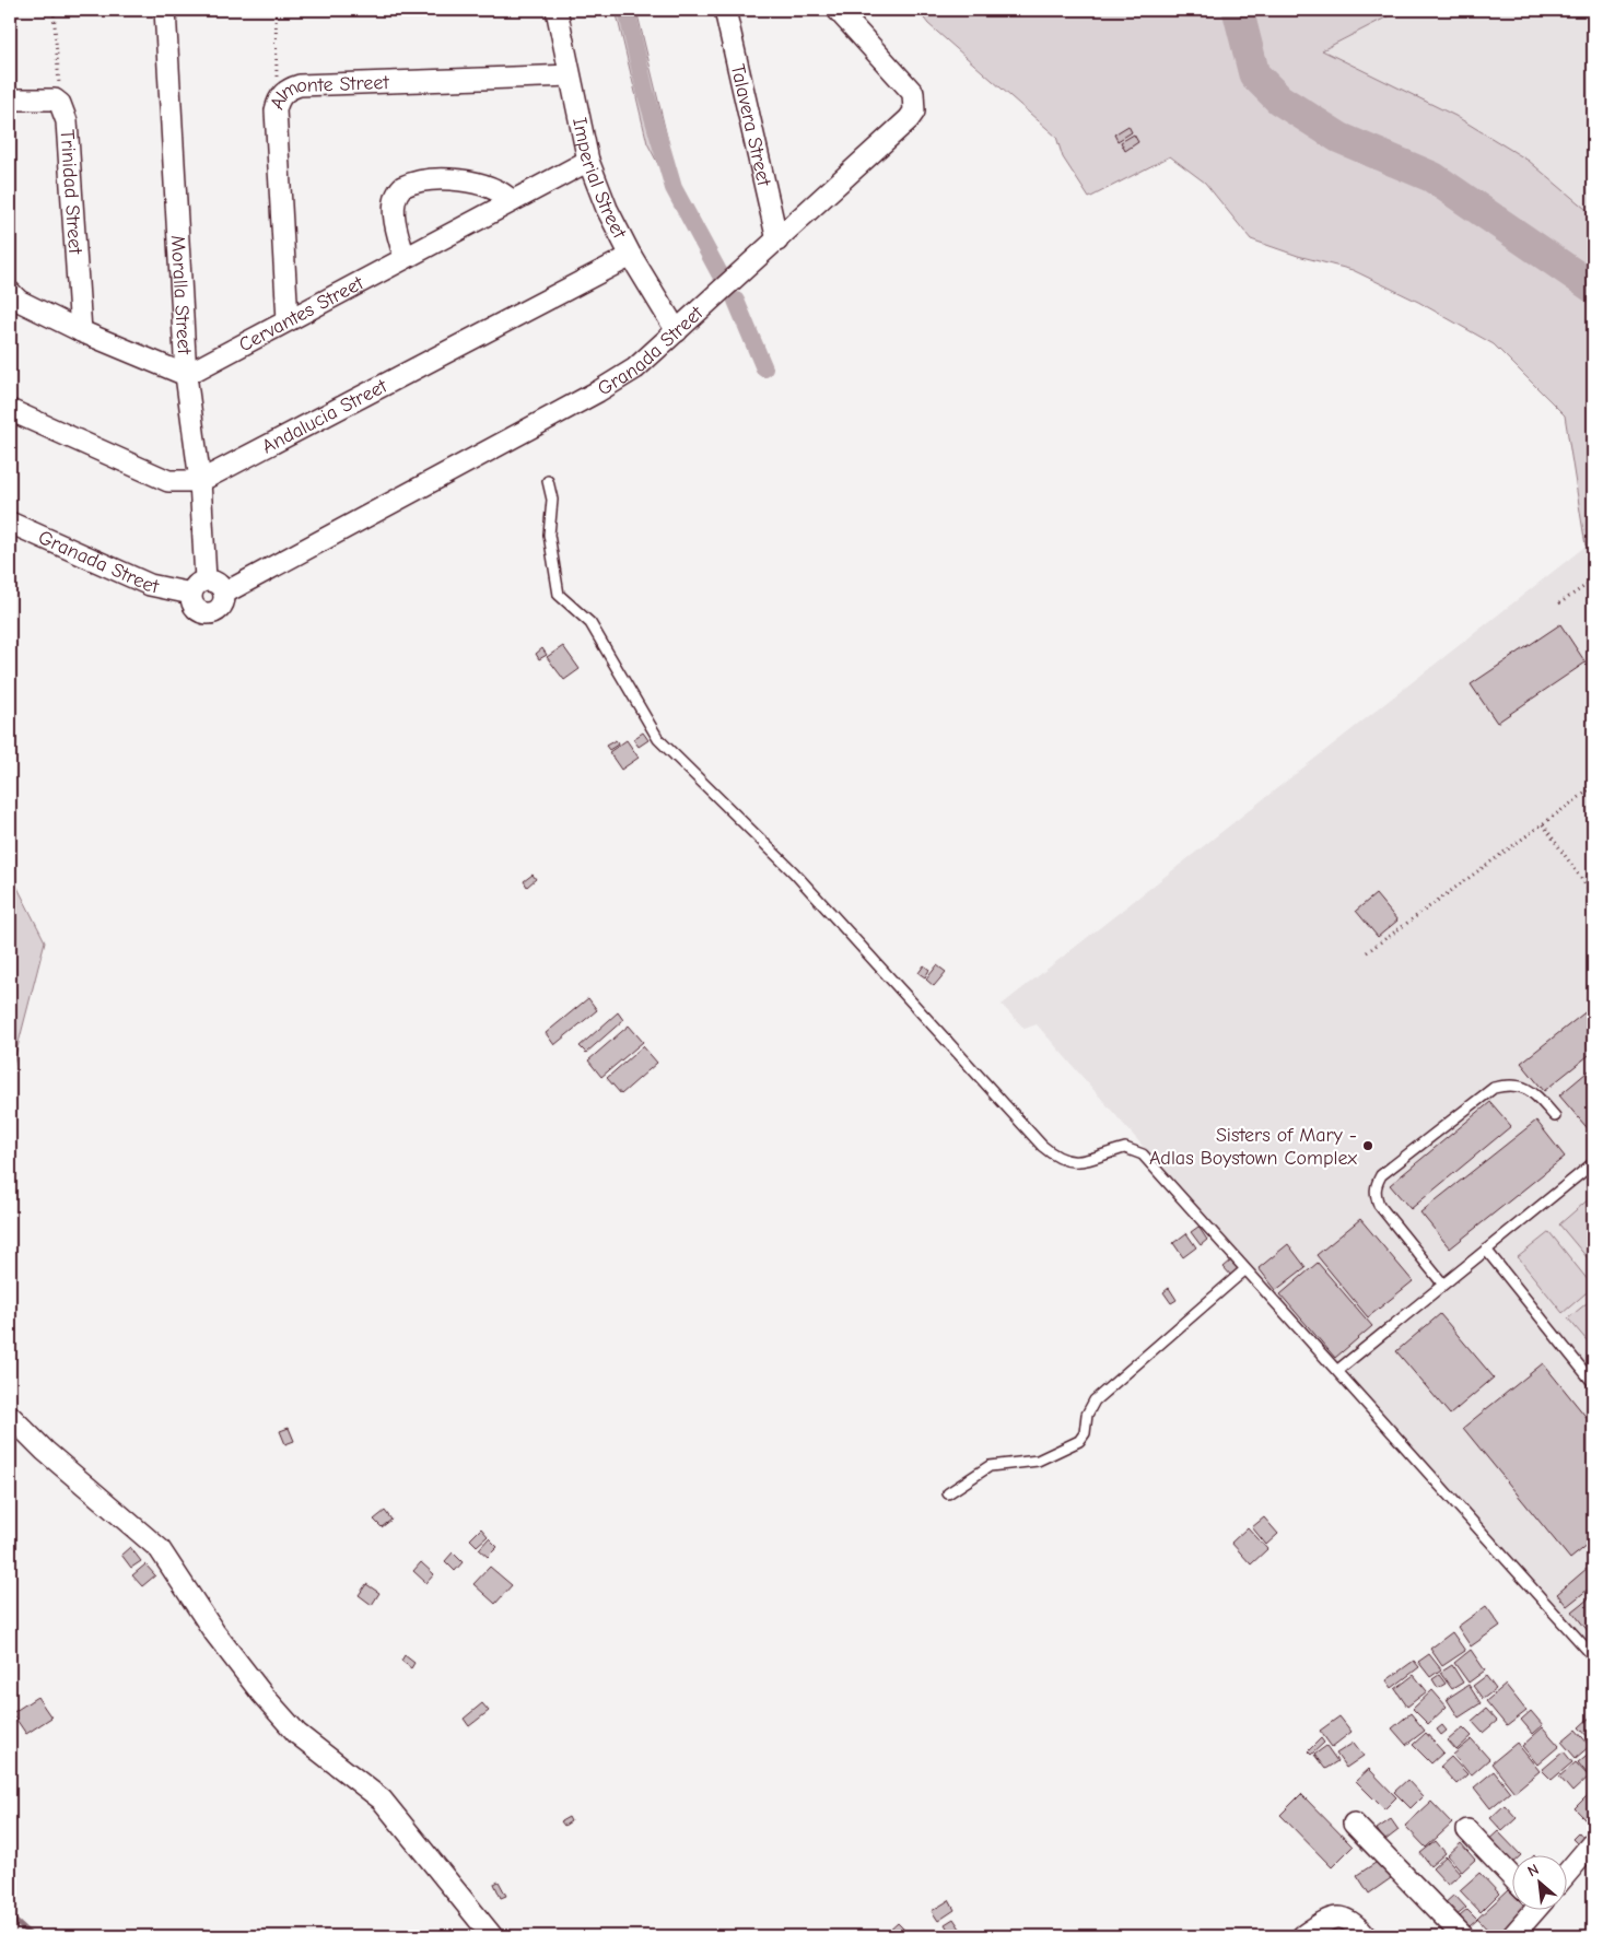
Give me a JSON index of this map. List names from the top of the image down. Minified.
{"streets":{"street":["Almonte Street","Talavera Street","Imperial Street","Trinidad Street","Moralla Street","Cervantes Street","Granada Street","Andalucia Street"]},"crossings":[["Almonte Street","Imperial Street"],["Almonte Street","Cervantes Street"],["Talavera Street","Granada Street"],["Imperial Street","Cervantes Street"],["Imperial Street","Granada Street"],["Imperial Street","Andalucia Street"],["Moralla Street","Cervantes Street"],["Moralla Street","Granada Street"],["Moralla Street","Andalucia Street"]],"places":["Sisters of Mary - Adlas Boystown Complex"],"north":"top left"}
